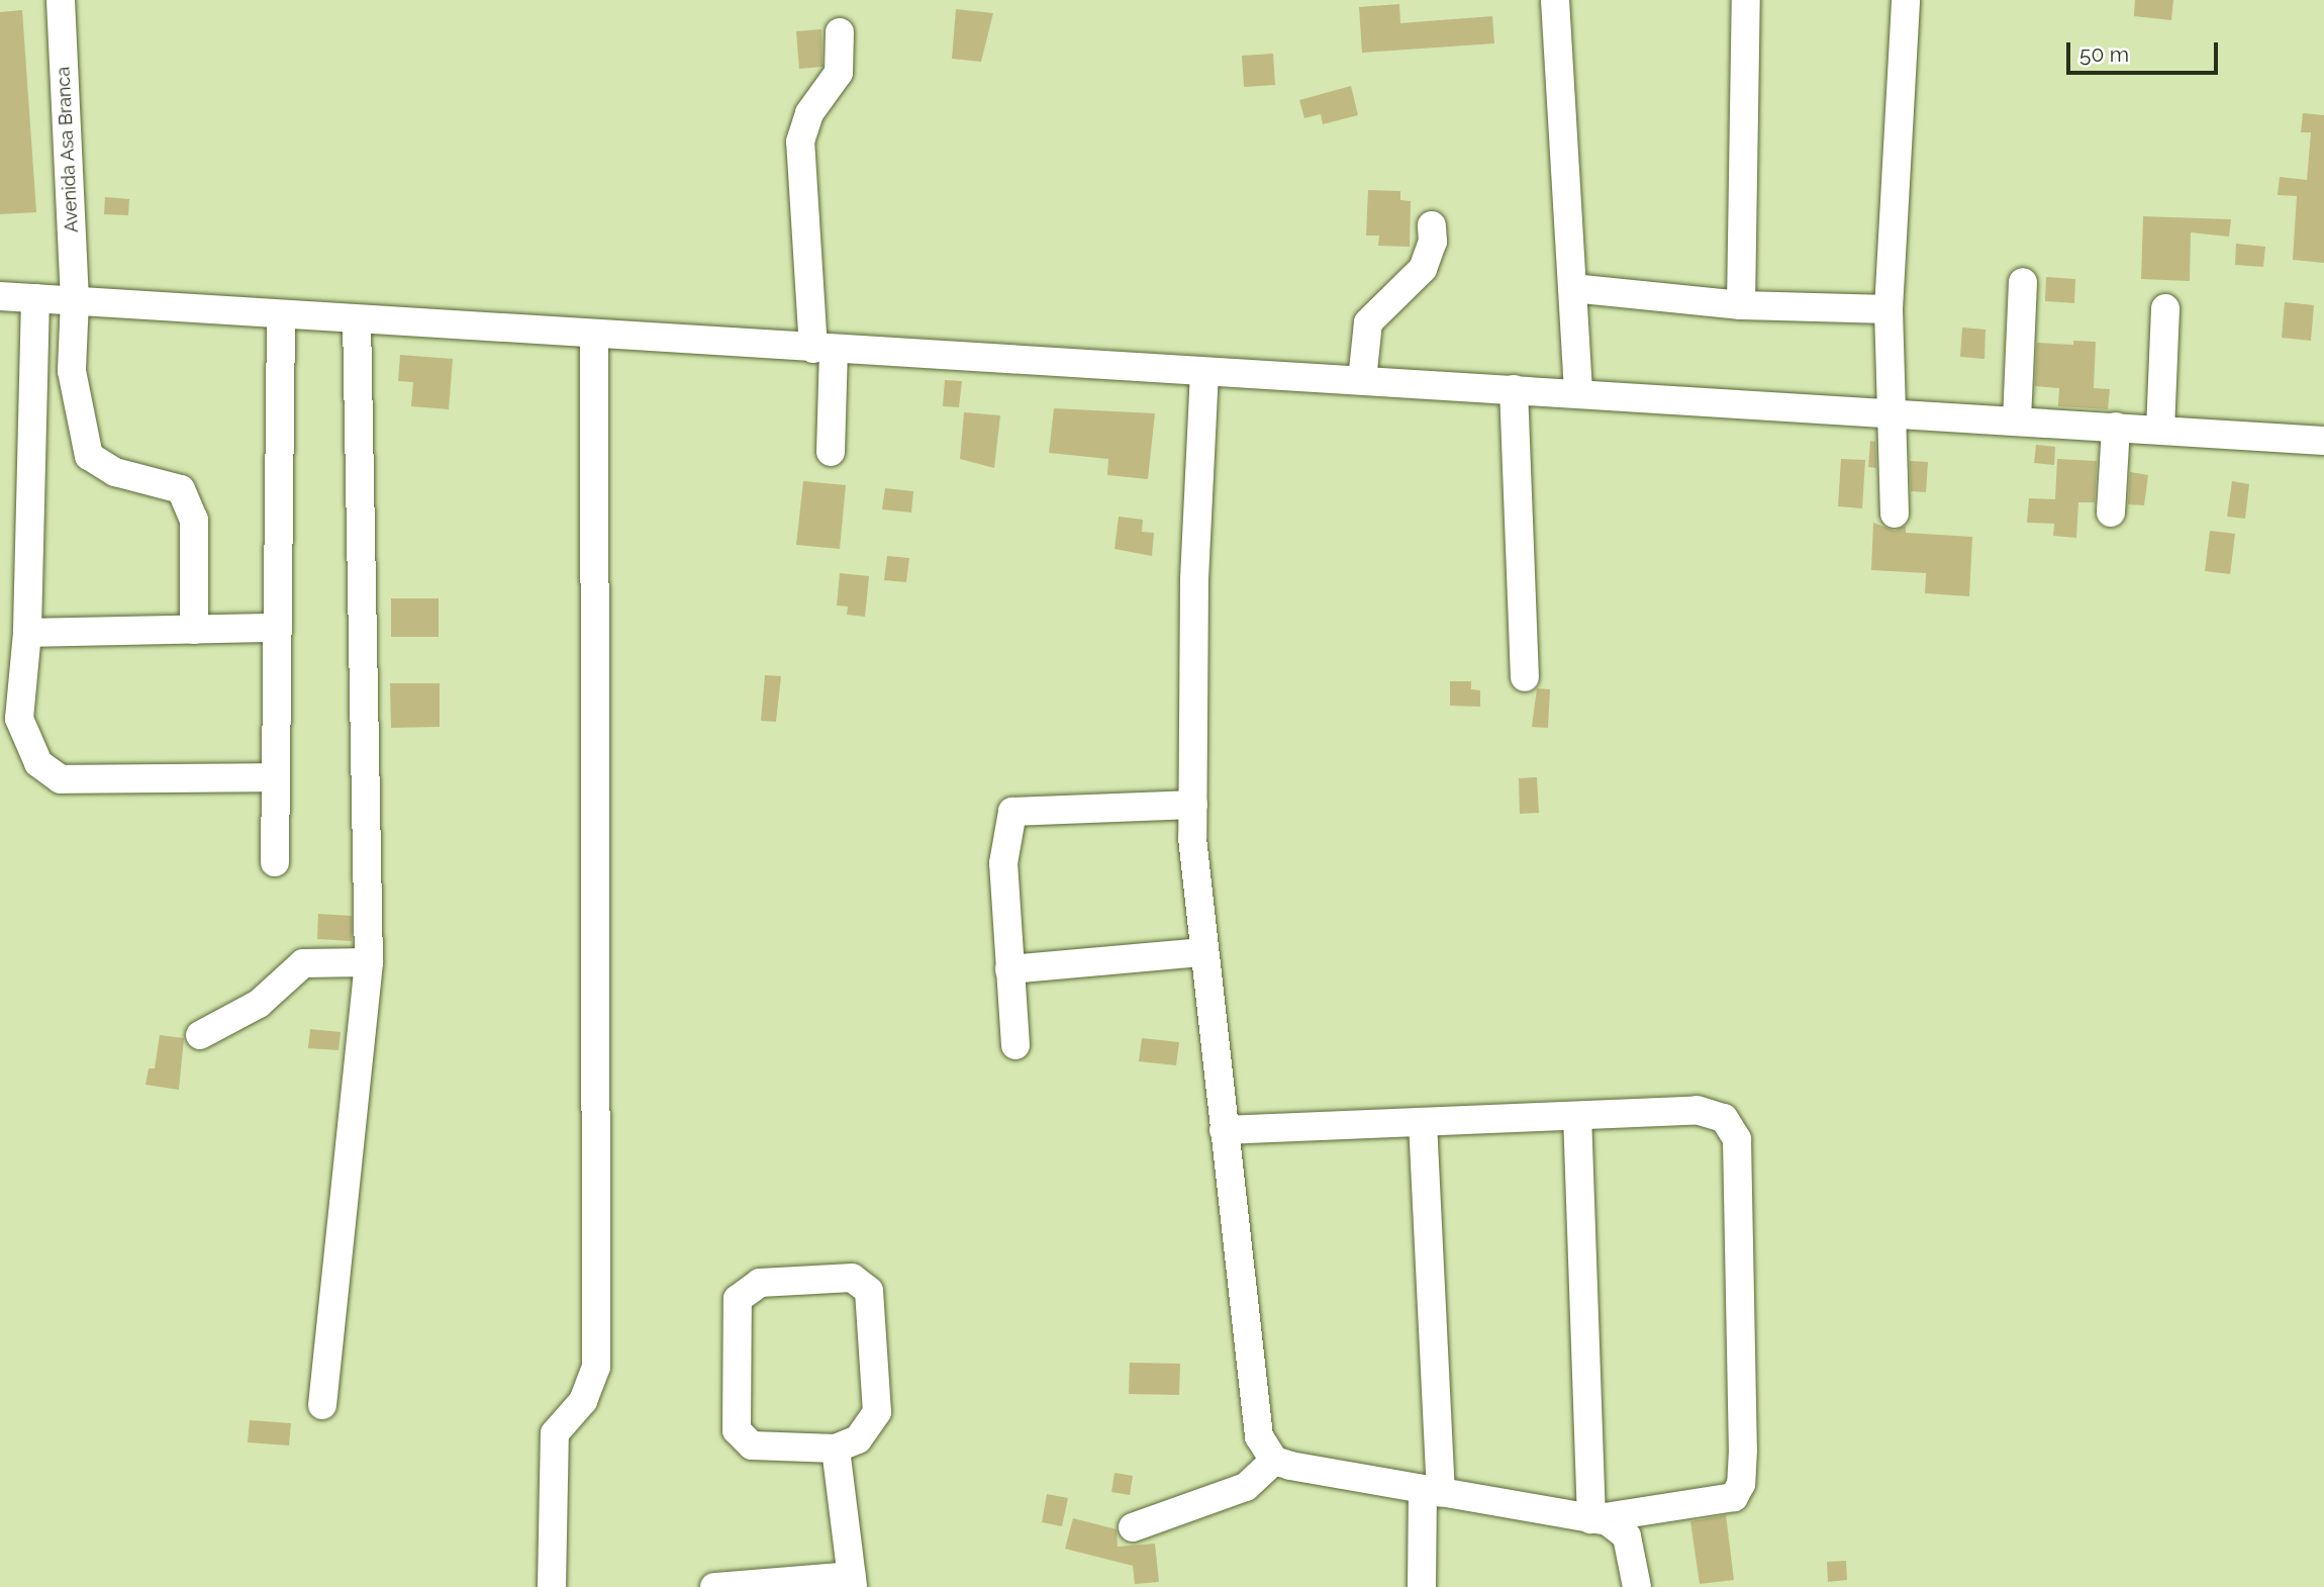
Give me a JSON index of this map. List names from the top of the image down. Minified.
{"streets":{"street":["Avenida Asa Branca"]},"scale_bar":"50 m"}
